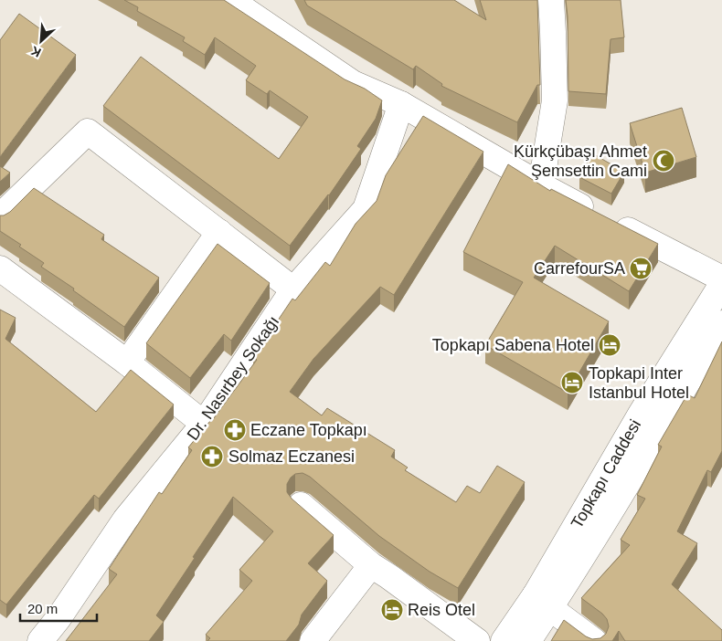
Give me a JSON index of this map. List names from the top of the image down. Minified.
{"streets":{"street":["Dr. Nasırbey Sokağı","Topkapı Caddesi"]},"places":{"mosque":["Kürkçübaşı Ahmet Şemsettin Cami"],"supermarket":["CarrefourSA"],"hotel":["Topkapı Sabena Hotel","Topkapi Inter Istanbul Hotel","Reis Otel"],"pharmacy":["Eczane Topkapı","Solmaz Eczanesi"]},"scale_bar":"20 m","north":"bottom left"}
